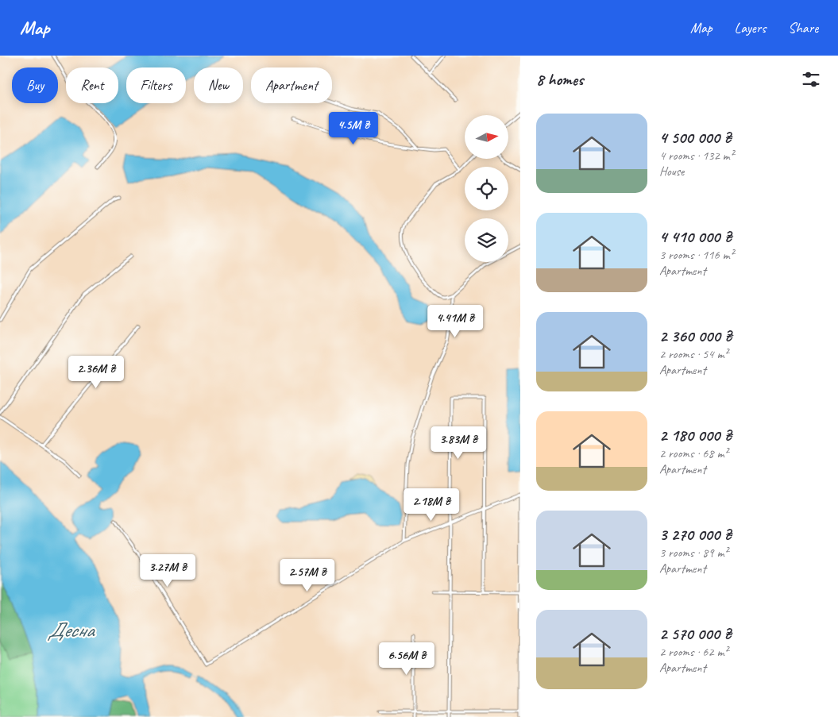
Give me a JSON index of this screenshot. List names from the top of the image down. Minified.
{"water":["Десна"],"north":"right","page":{"header":"Map","nav":["Map","Layers","Share"],"heading":"8 homes","chip":["Buy","Rent","Filters","New","Apartment"],"list":[{"name":"4 500 000 ₴","note":"4 rooms · 132 m² · House"},{"name":"4 410 000 ₴","note":"3 rooms · 116 m² · Apartment"},{"name":"2 360 000 ₴","note":"2 rooms · 54 m² · Apartment"},{"name":"2 180 000 ₴","note":"2 rooms · 68 m² · Apartment"},{"name":"3 270 000 ₴","note":"3 rooms · 89 m² · Apartment"},{"name":"2 570 000 ₴","note":"2 rooms · 62 m² · Apartment"}],"price":["4.5M ₴","4.41M ₴","2.36M ₴","3.83M ₴","2.18M ₴","3.27M ₴","2.57M ₴","6.56M ₴"]}}
